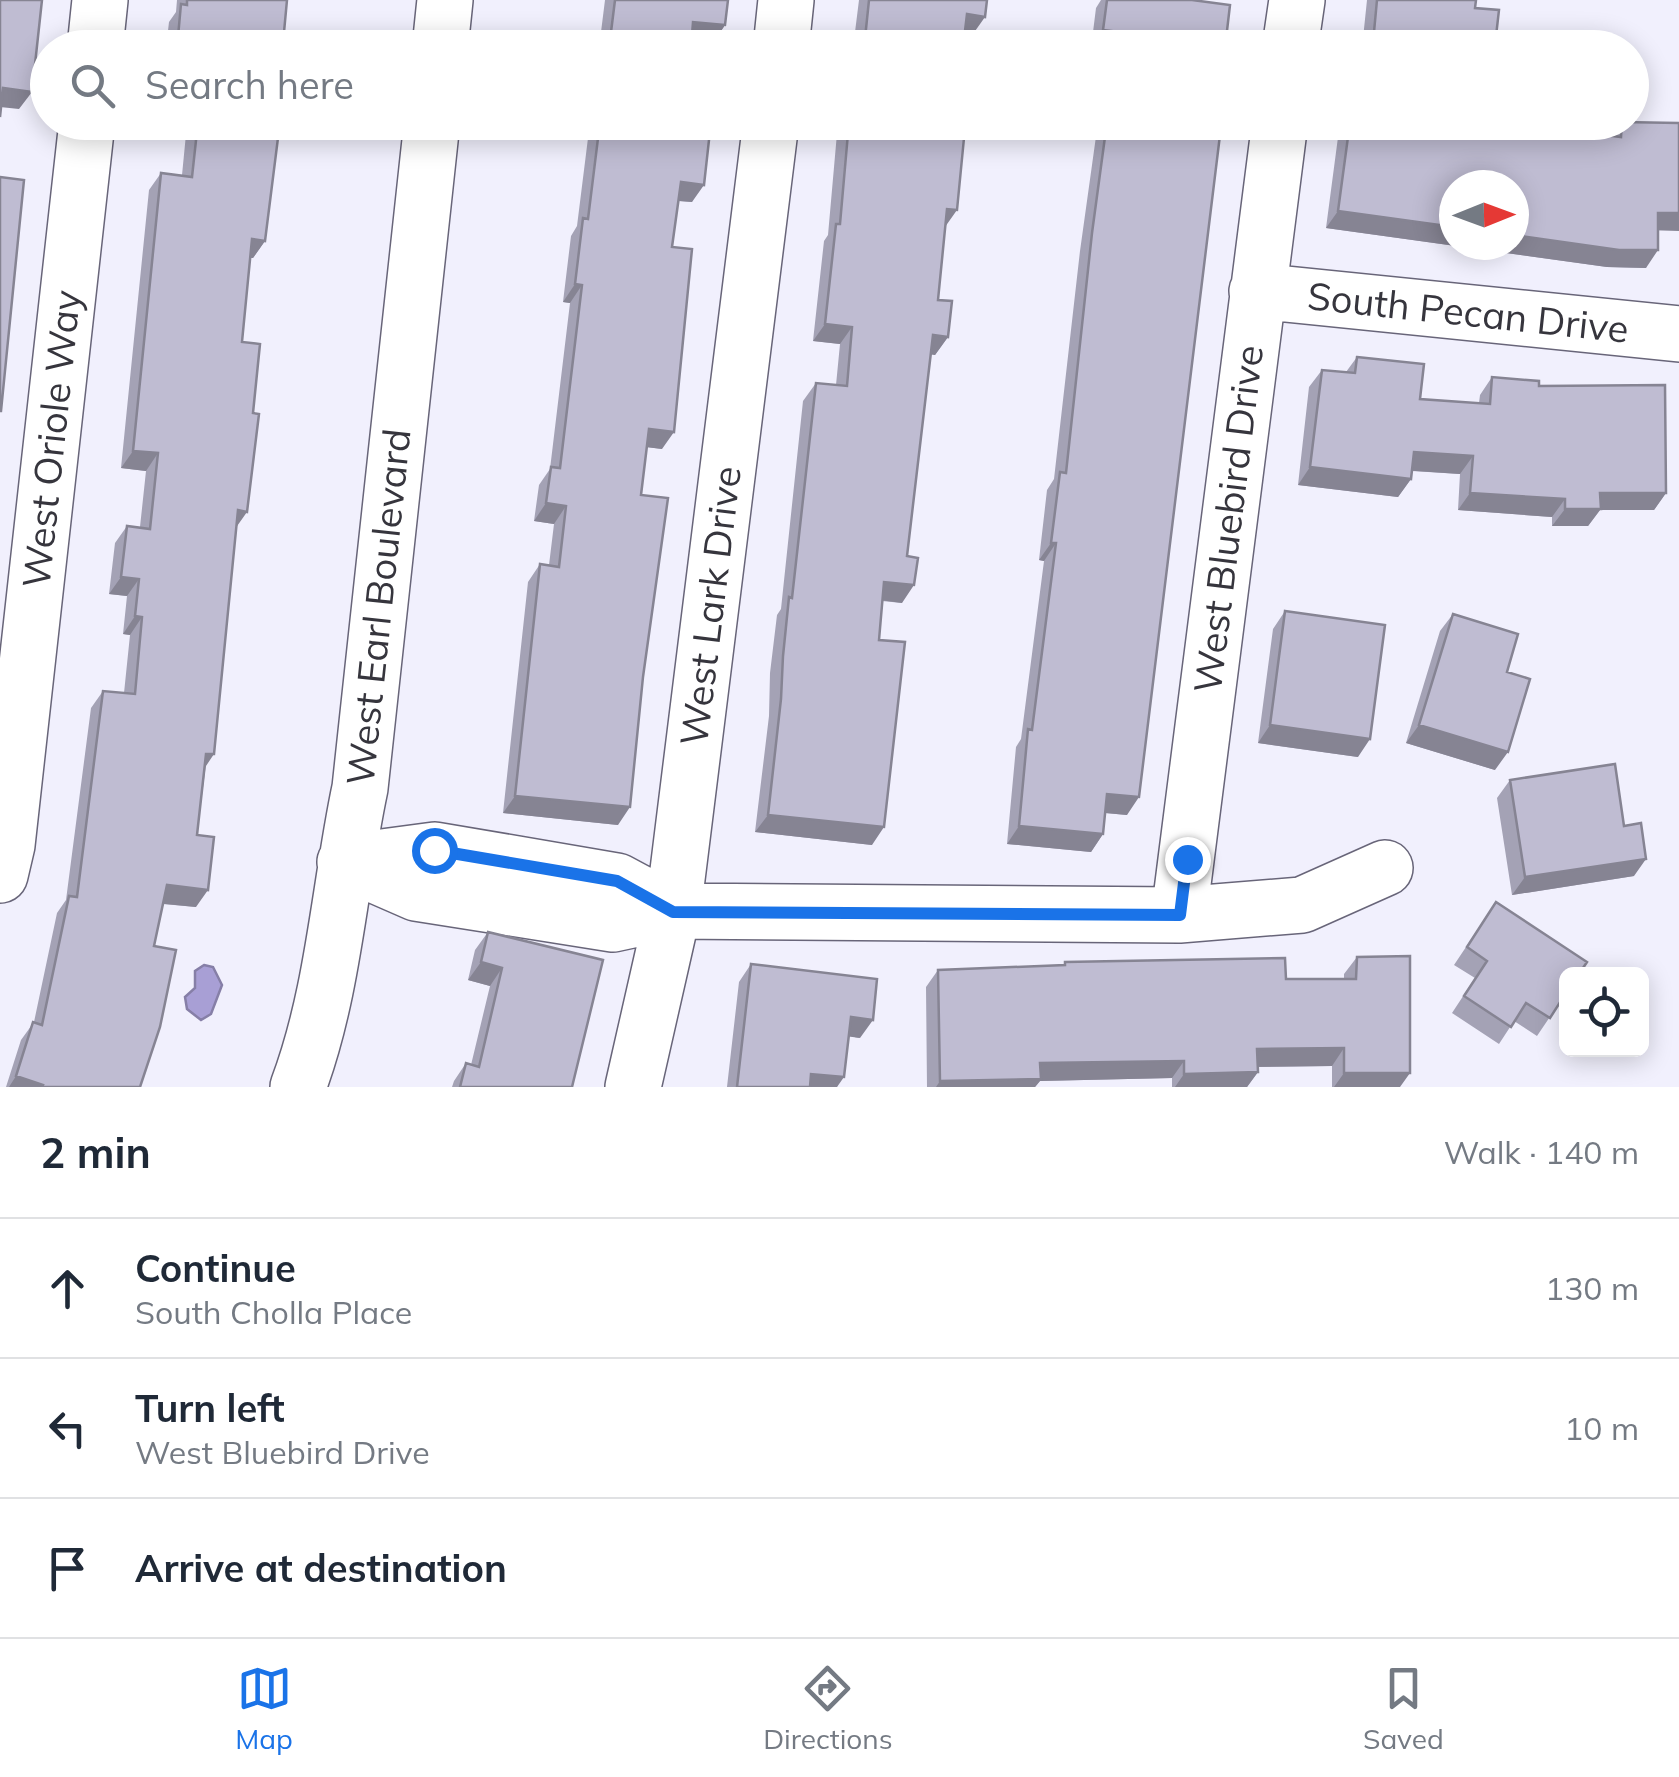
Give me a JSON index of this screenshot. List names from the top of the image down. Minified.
{"streets":{"street":["South Pecan Drive","West Oriole Way","West Bluebird Drive","West Lark Drive","West Earl Boulevard"]},"crossings":[["South Pecan Drive","West Bluebird Drive"]],"north":"right","page":{"search":"Search here","heading":["2 min","Walk · 140 m"],"list":[["Continue","South Cholla Place","130 m"],["Turn left","West Bluebird Drive","10 m"],"Arrive at destination"],"nav":["Map","Directions","Saved"]}}
